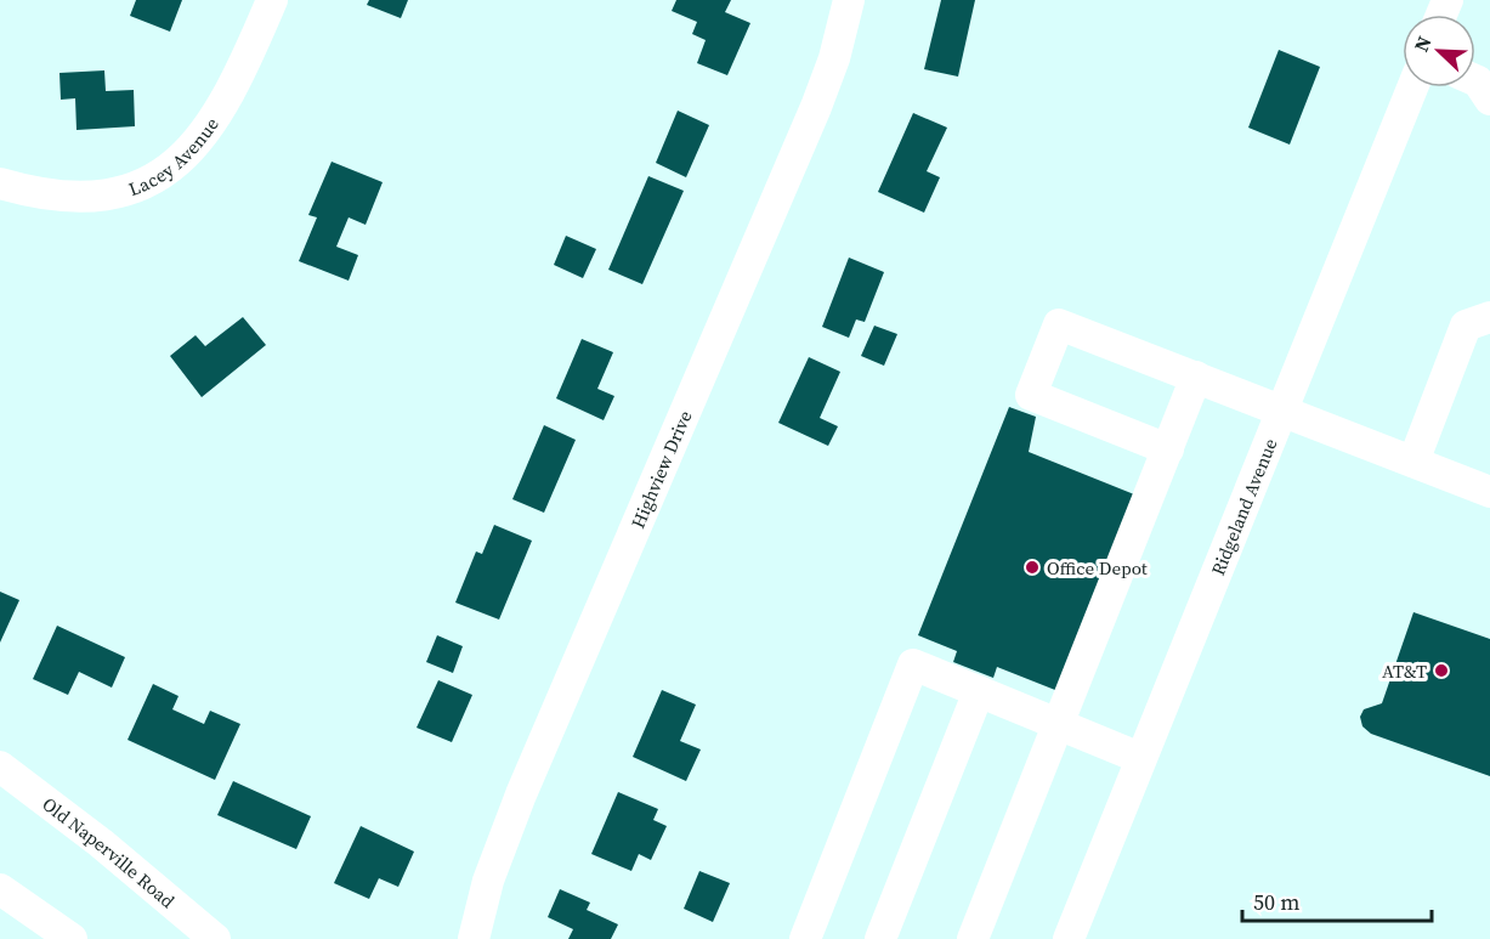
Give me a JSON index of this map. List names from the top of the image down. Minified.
{"streets":{"street":["Lacey Avenue","Highview Drive","Ridgeland Avenue","Old Naperville Road"]},"places":["Office Depot","AT&T"],"scale_bar":"50 m","north":"top left"}
